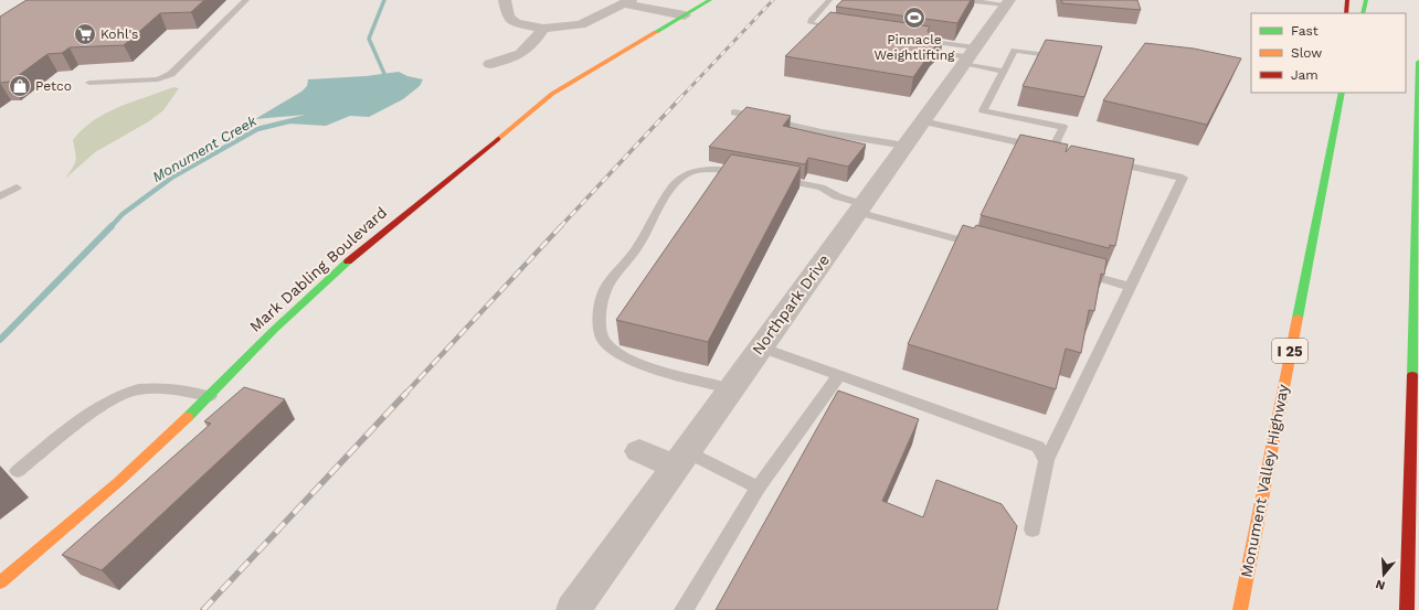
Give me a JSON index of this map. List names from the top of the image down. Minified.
{"streets":{"main road":["Mark Dabling Boulevard","I 25","Monument Valley Highway"],"street":["Northpark Drive"]},"water":["Monument Creek"],"places":{"sports":["Pinnacle Weightlifting"],"supermarket":["Kohl's"],"shop":["Petco"]},"legend":["Fast","Slow","Jam"],"north":"bottom"}
